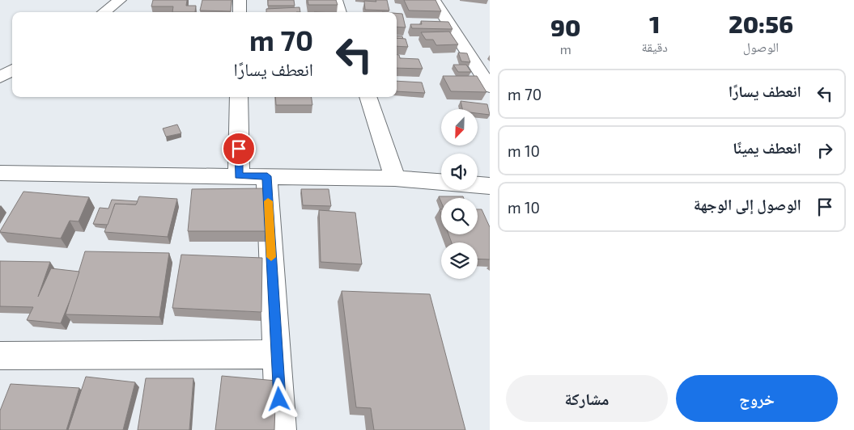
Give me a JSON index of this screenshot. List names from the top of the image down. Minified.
{"north":"bottom left","page":{"eta":["20:56","الوصول","1","دقيقة","90","m"],"turn":["70 m","انعطف يسارًا"],"list":[{"name":"انعطف يسارًا","value":"70 m"},{"name":"انعطف يمينًا","value":"10 m"},{"name":"الوصول إلى الوجهة","value":"10 m"}],"buttons":["خروج","مشاركة"]}}
